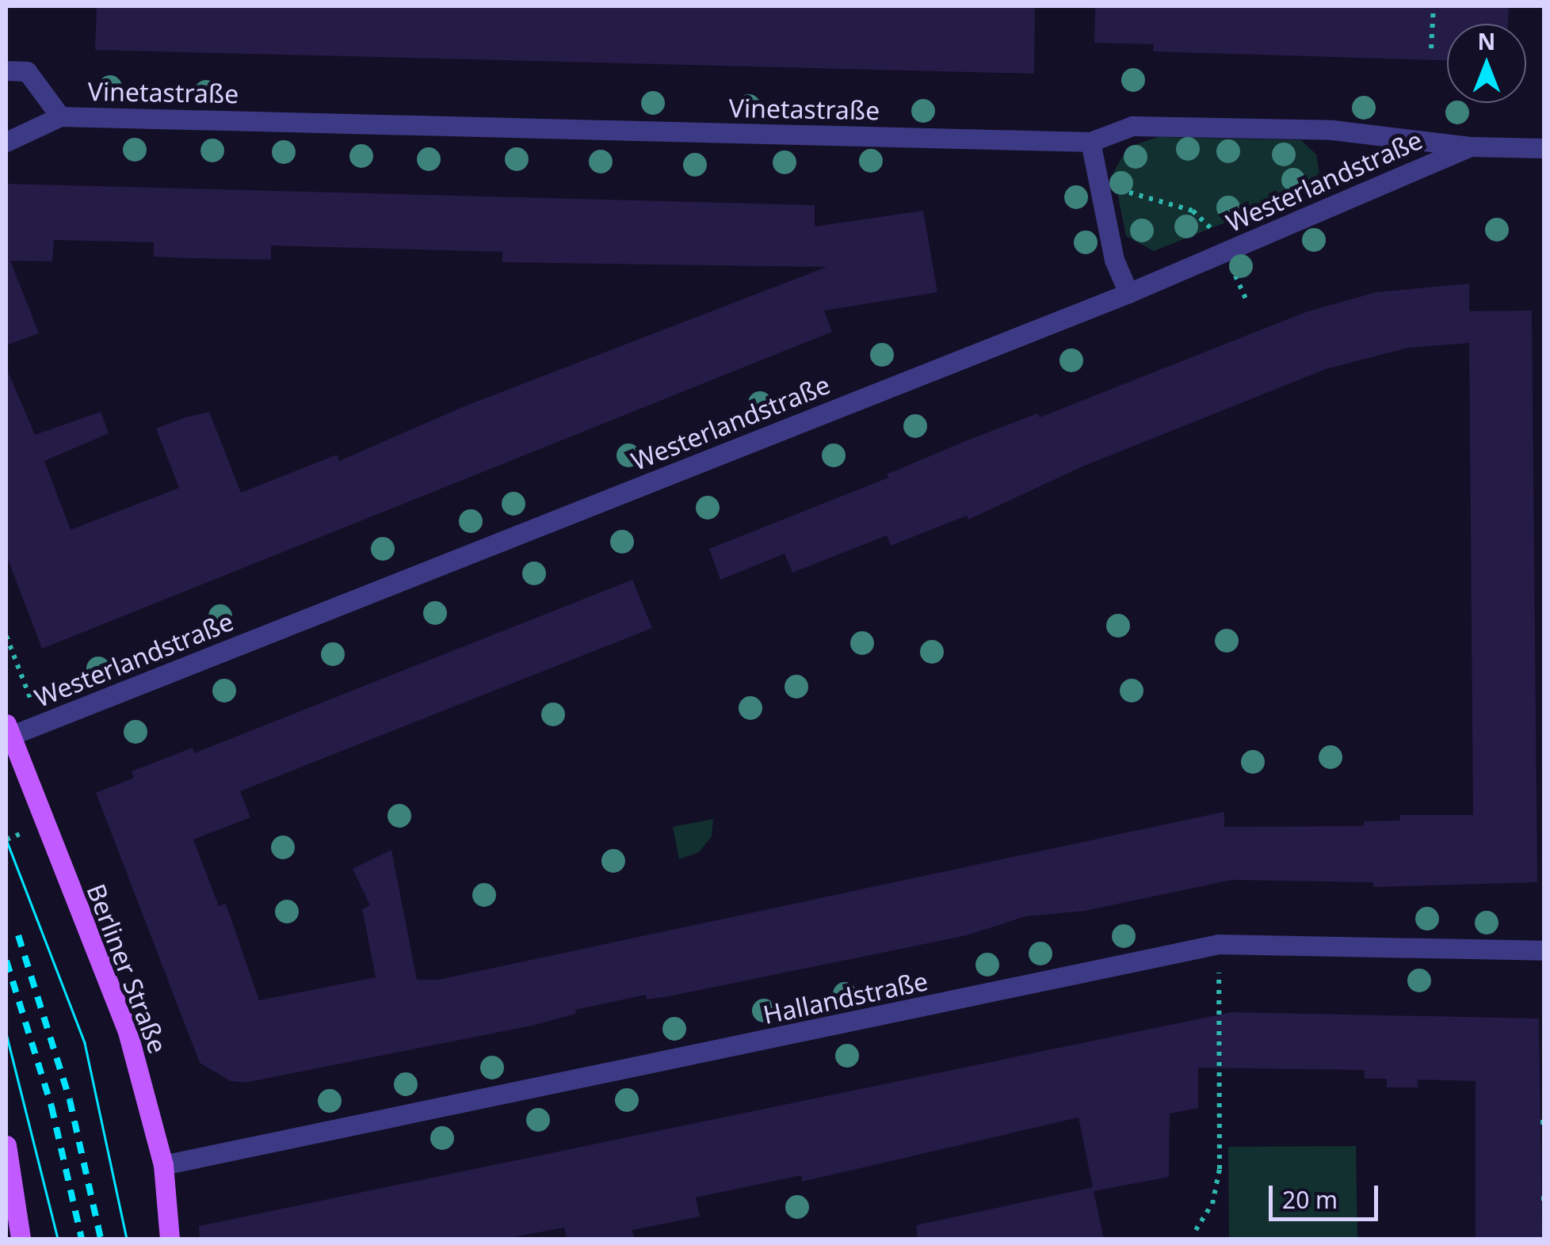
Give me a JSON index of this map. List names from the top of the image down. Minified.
{"streets":{"main road":["Berliner Straße"],"street":["Vinetastraße","Westerlandstraße","Hallandstraße"]},"crossings":[["Vinetastraße","Westerlandstraße"],["Westerlandstraße","Berliner Straße"],["Berliner Straße","Hallandstraße"]],"scale_bar":"20 m","north":"top"}
